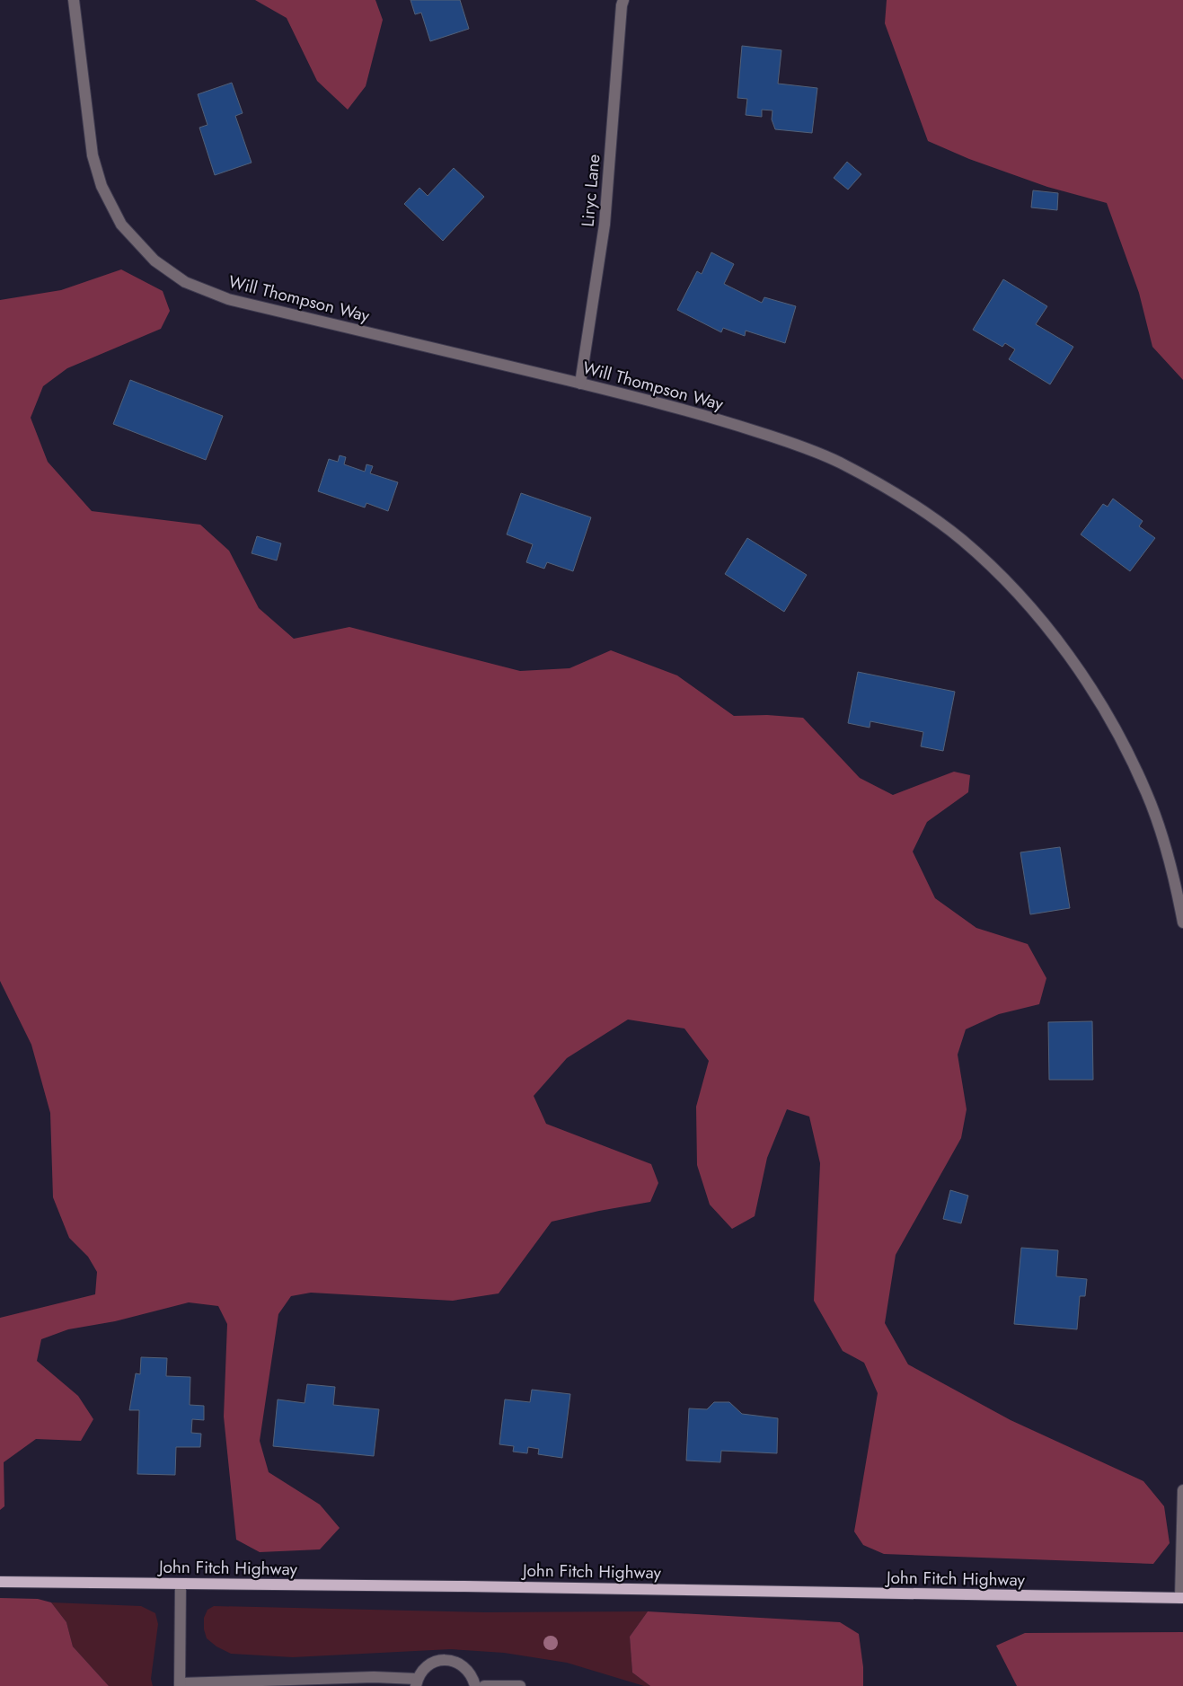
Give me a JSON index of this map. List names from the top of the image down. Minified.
{"streets":{"main road":["John Fitch Highway"],"street":["Liryc Lane","Will Thompson Way"]},"crossings":[["Liryc Lane","Will Thompson Way"]]}
